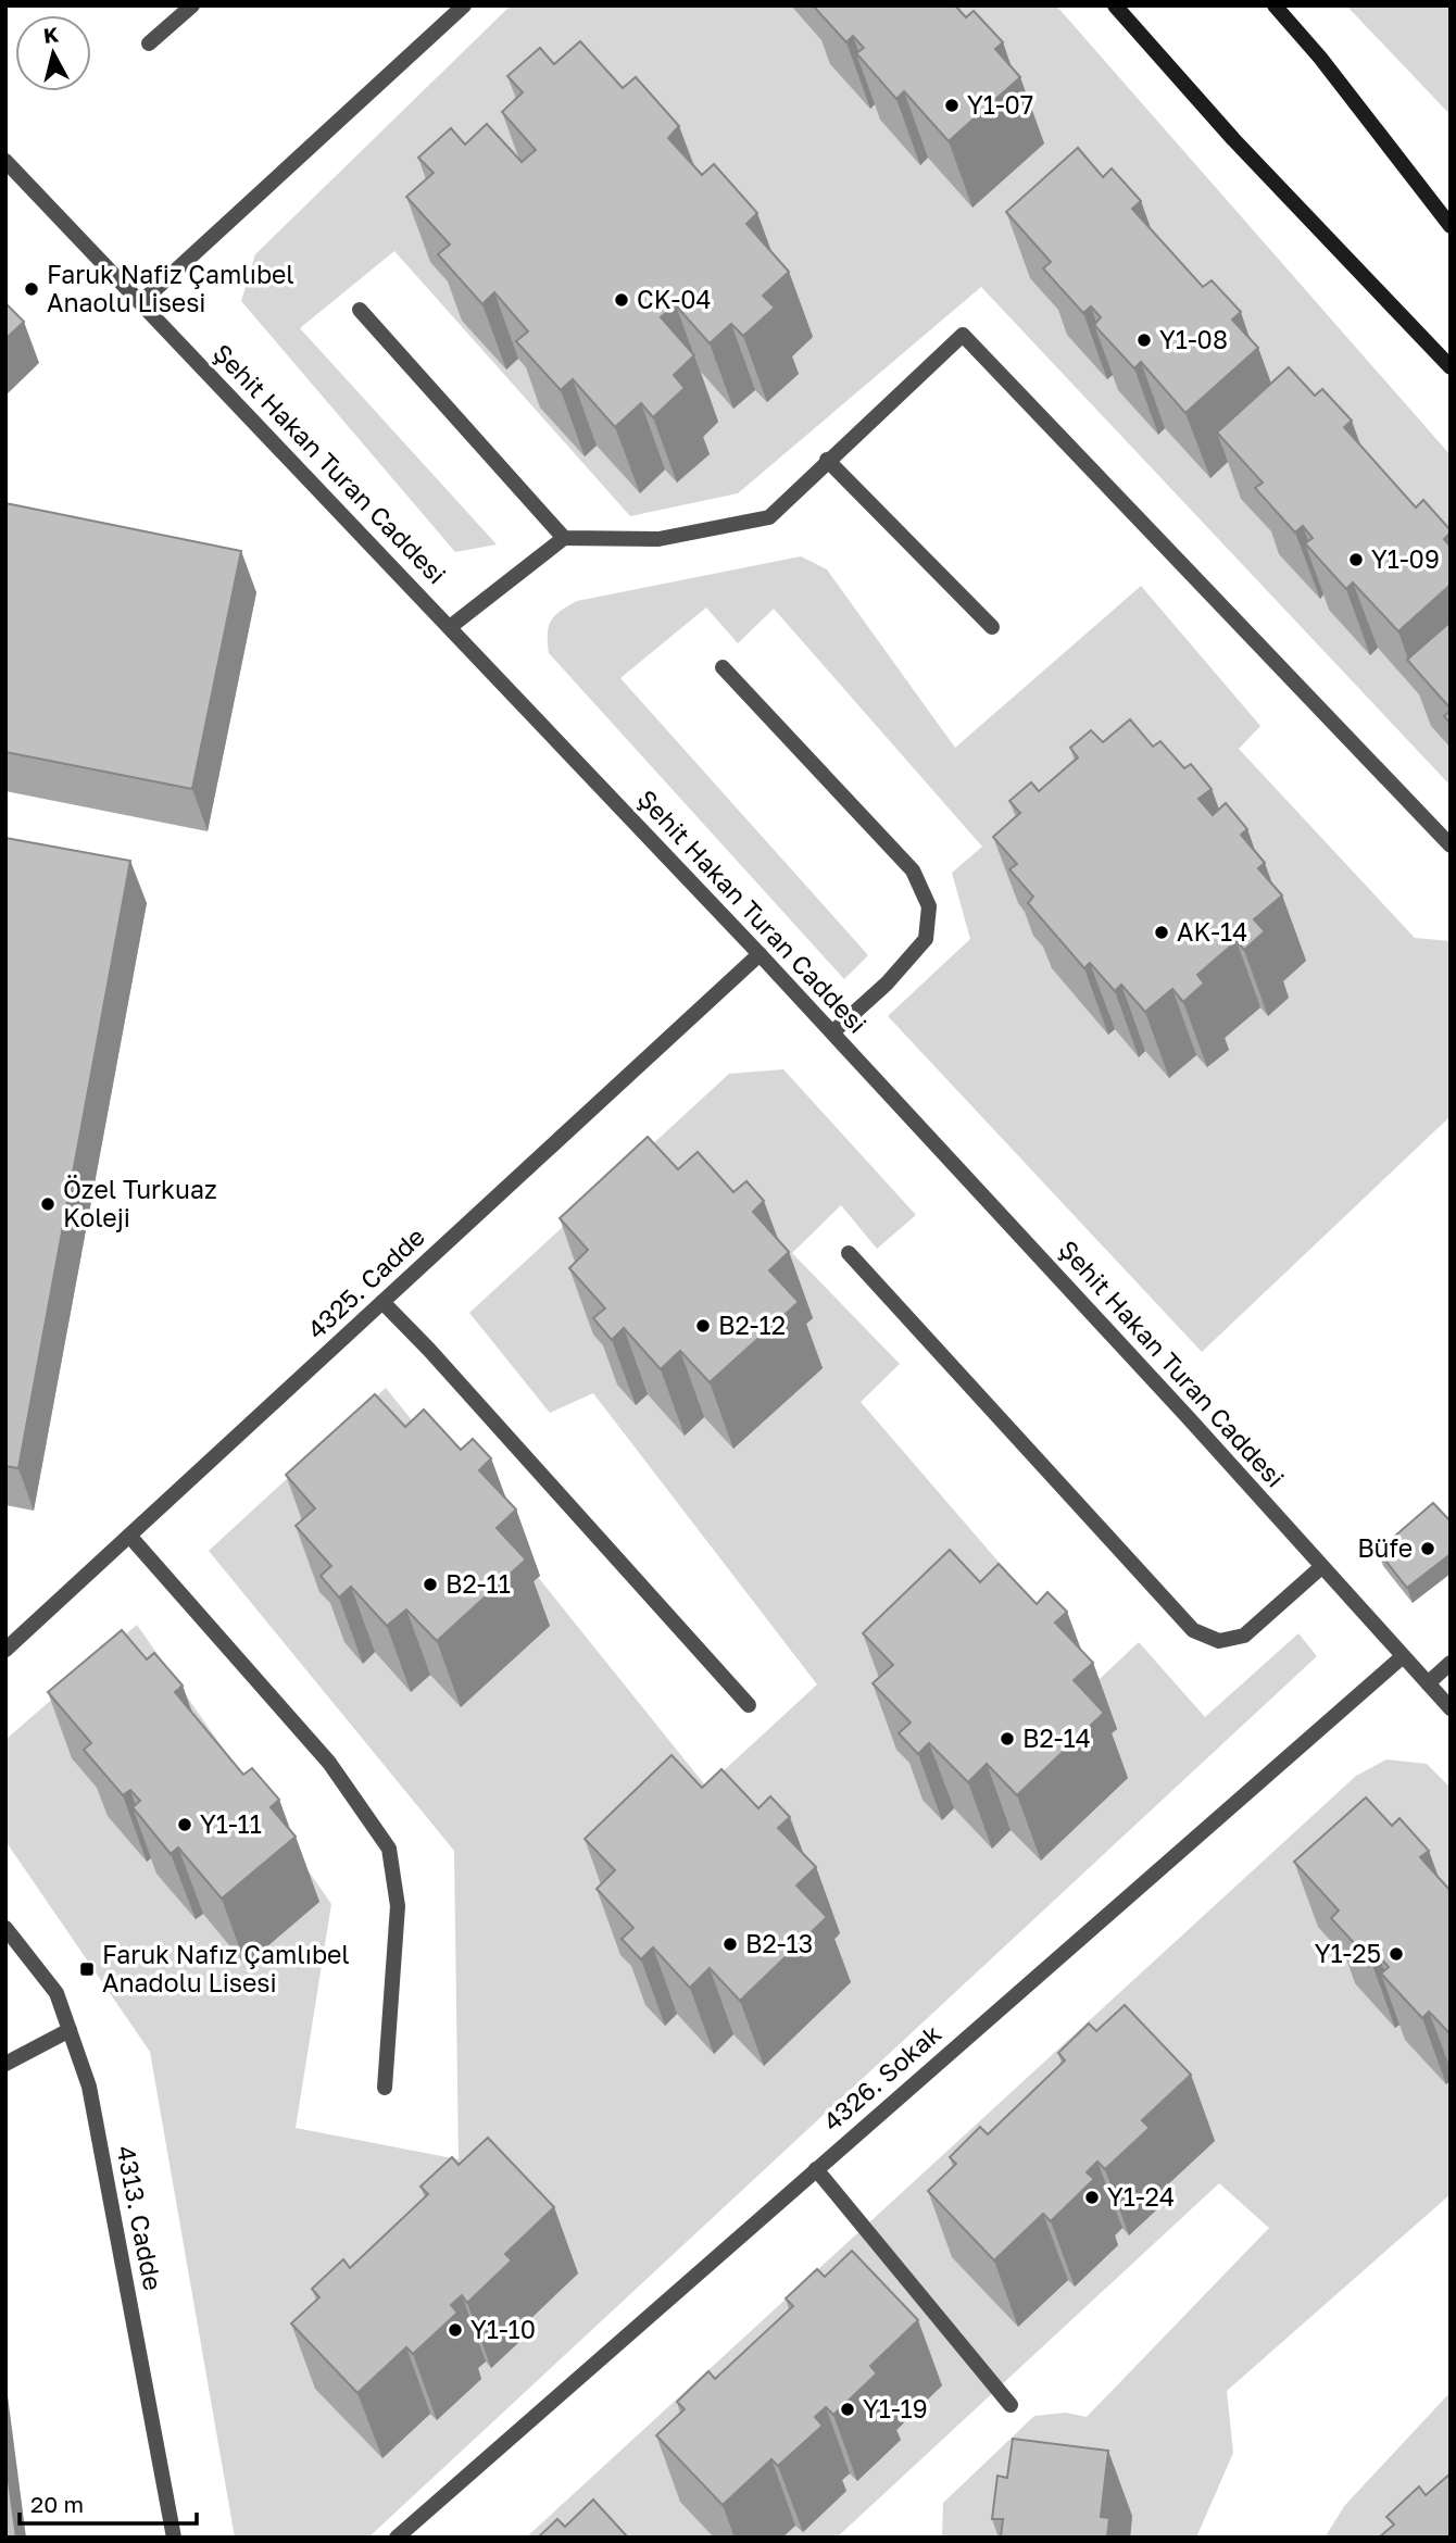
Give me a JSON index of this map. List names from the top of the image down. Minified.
{"streets":{"street":["Şehit Hakan Turan Caddesi","4325. Cadde","4326. Sokak","4313. Cadde"]},"crossings":[["Şehit Hakan Turan Caddesi","4325. Cadde"],["Şehit Hakan Turan Caddesi","4326. Sokak"]],"places":{"other":["Y1-07","Faruk Nafiz Çamlıbel Anaolu Lisesi","CK-04","Y1-08","Y1-09","AK-14","Özel Turkuaz Koleji","B2-12","Büfe","B2-11","B2-14","Y1-11","B2-13","Y1-25","Y1-24","Y1-10","Y1-19"],"transit":["Faruk Nafız Çamlıbel Anadolu Lisesi"]},"scale_bar":"20 m","north":"top"}
